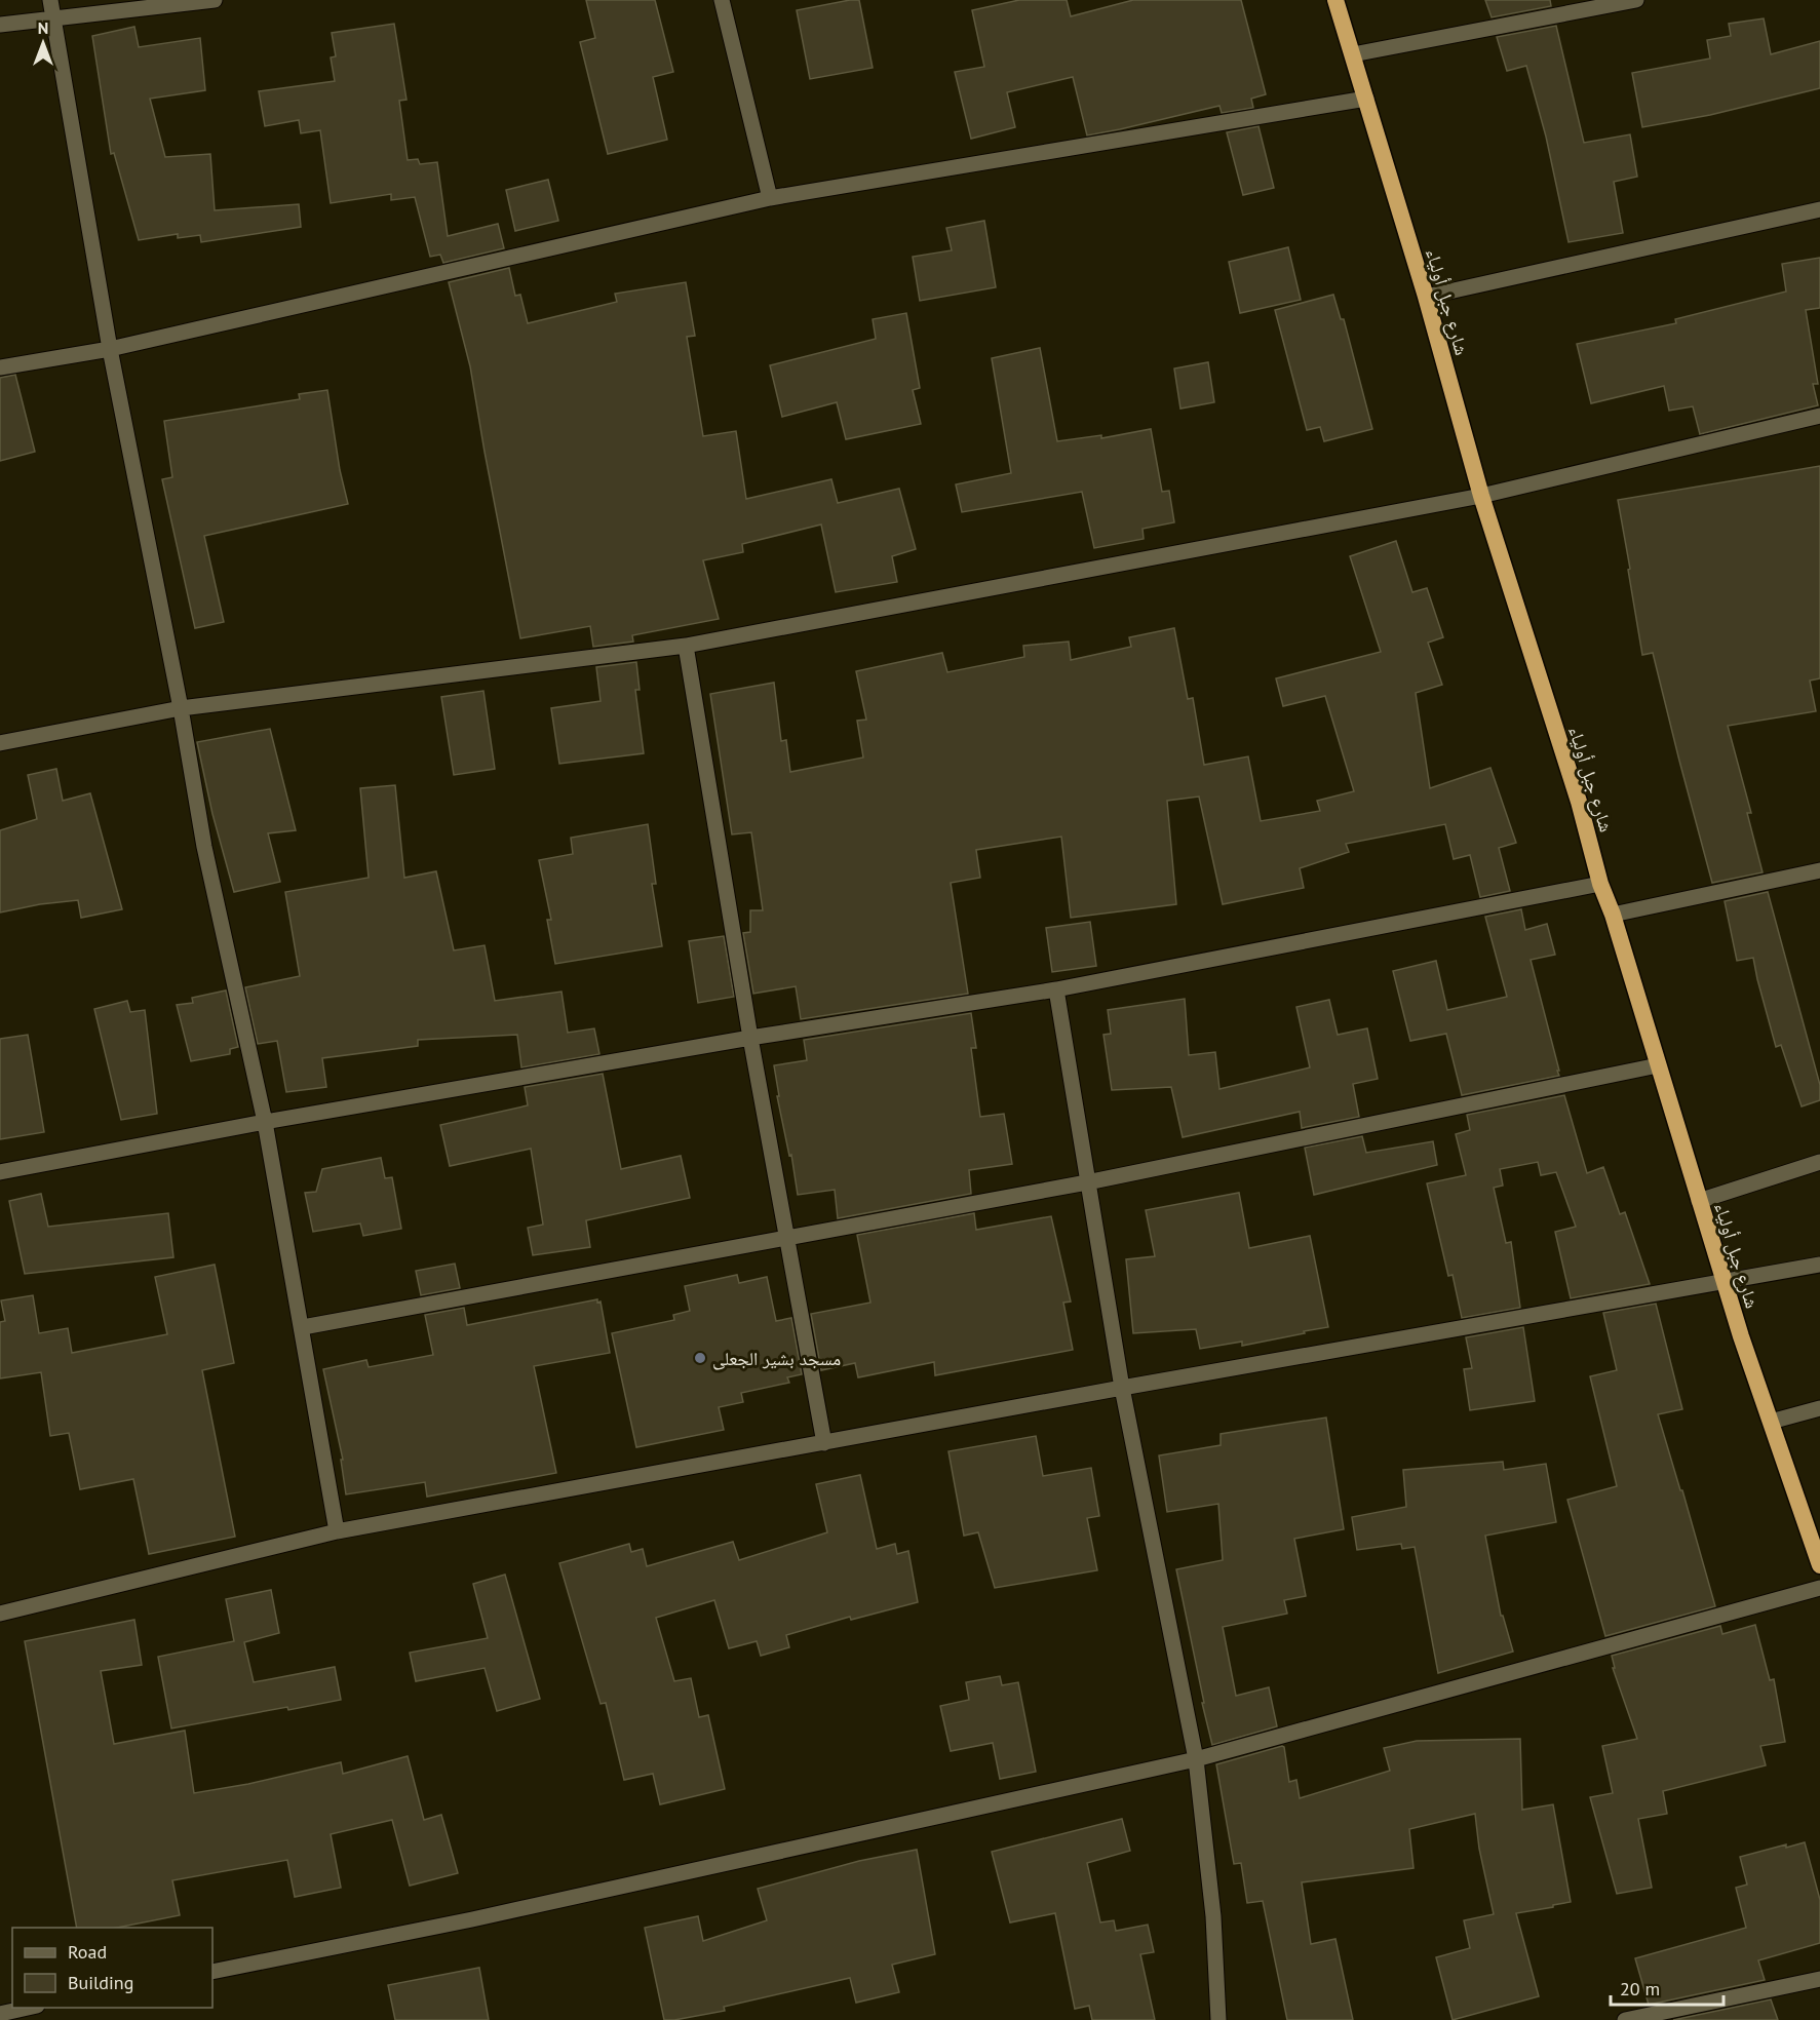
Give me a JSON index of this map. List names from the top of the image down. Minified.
{"streets":{"highway":["شارع جبل أولياء"]},"places":["مسجد بشير الجعلى"],"legend":["Road","Building"],"scale_bar":"20 m","north":"top"}
